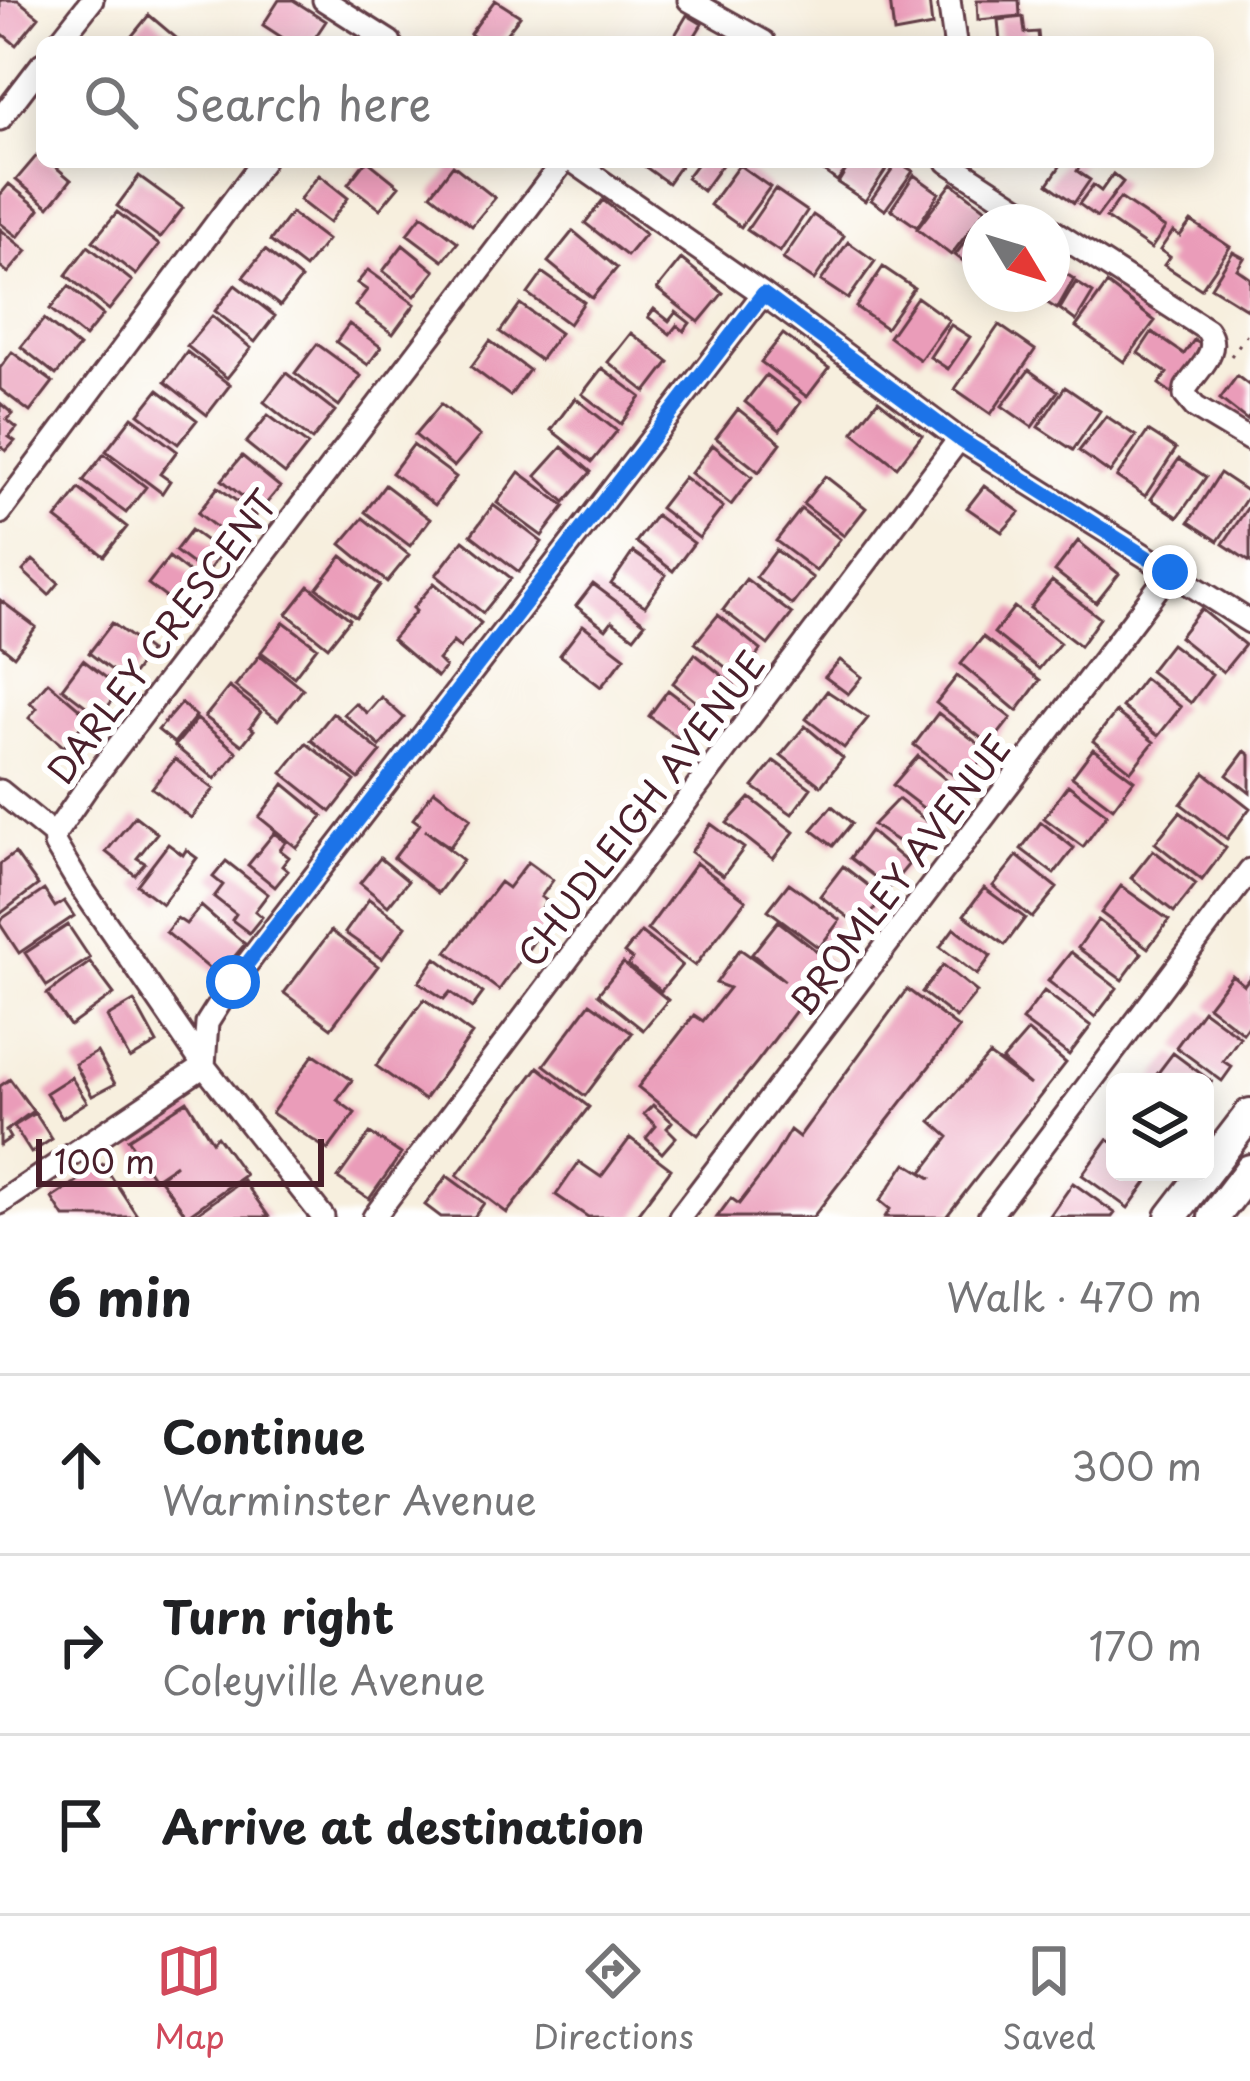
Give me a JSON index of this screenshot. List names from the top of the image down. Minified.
{"streets":{"street":["DARLEY CRESCENT","CHUDLEIGH AVENUE","BROMLEY AVENUE"]},"scale_bar":"100 m","north":"bottom right","page":{"search":"Search here","scale":"100 m","heading":["6 min","Walk · 470 m"],"list":[["Continue","Warminster Avenue","300 m"],["Turn right","Coleyville Avenue","170 m"],"Arrive at destination"],"nav":["Map","Directions","Saved"]}}
